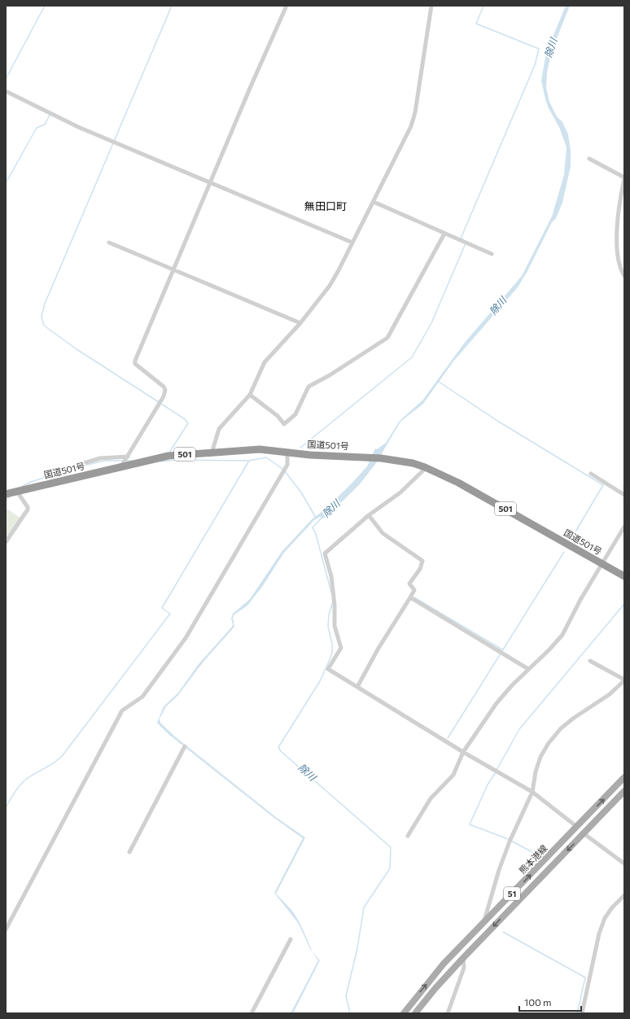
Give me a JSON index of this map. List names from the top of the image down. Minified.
{"streets":{"highway":["国道501号","501"],"main road":["熊本港線","51"]},"districts":["無田口町"],"water":["除川"],"scale_bar":"100 m"}
